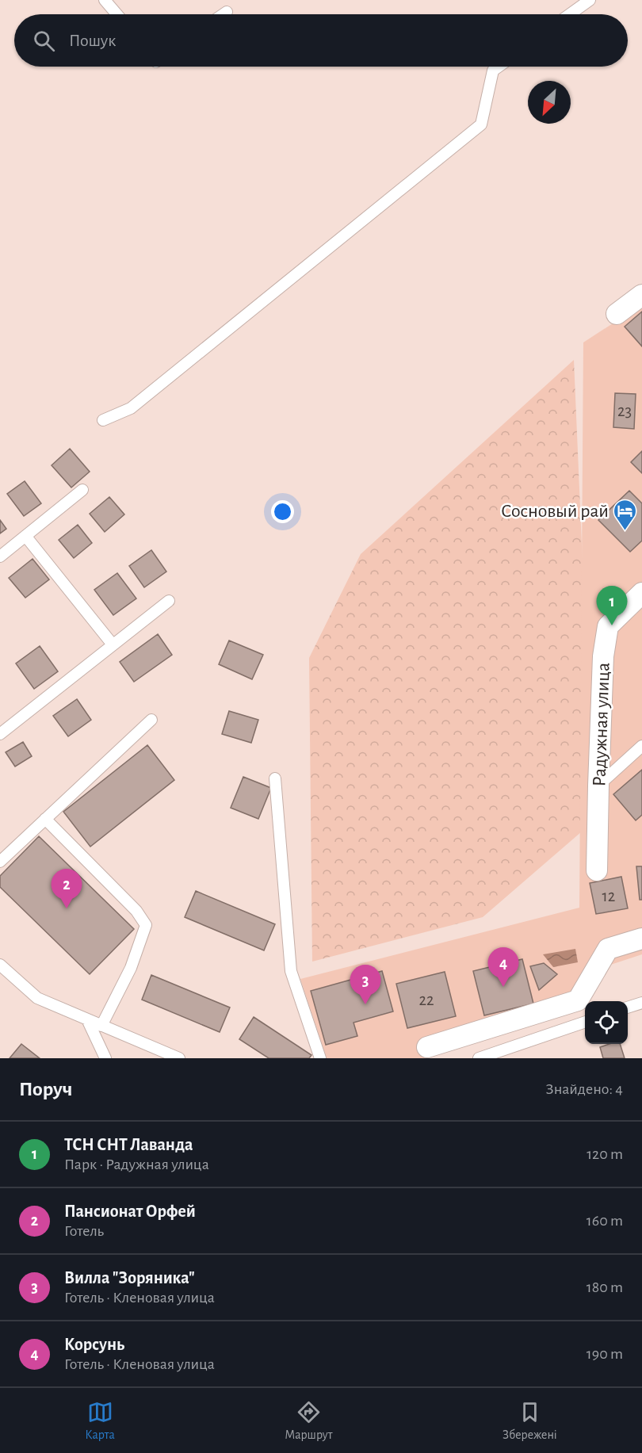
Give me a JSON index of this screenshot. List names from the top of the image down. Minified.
{"streets":{"street":["Радужная улица"]},"places":{"hotel":["Сосновый рай"]},"house_numbers":["23","12","22"],"north":"bottom left","page":{"search":"Пошук","pins":["1","2","4","3"],"heading":["Поруч","Знайдено: 4"],"list":[{"mark":"1","name":"ТСН СНТ Лаванда","note":"Парк · Радужная улица","value":"120 m"},{"mark":"2","name":"Пансионат Орфей","note":"Готель","value":"160 m"},{"mark":"3","name":"Вилла \"Зоряника\"","note":"Готель · Кленовая улица","value":"180 m"},{"mark":"4","name":"Корсунь","note":"Готель · Кленовая улица","value":"190 m"}],"nav":["Карта","Маршрут","Збережені"]}}
